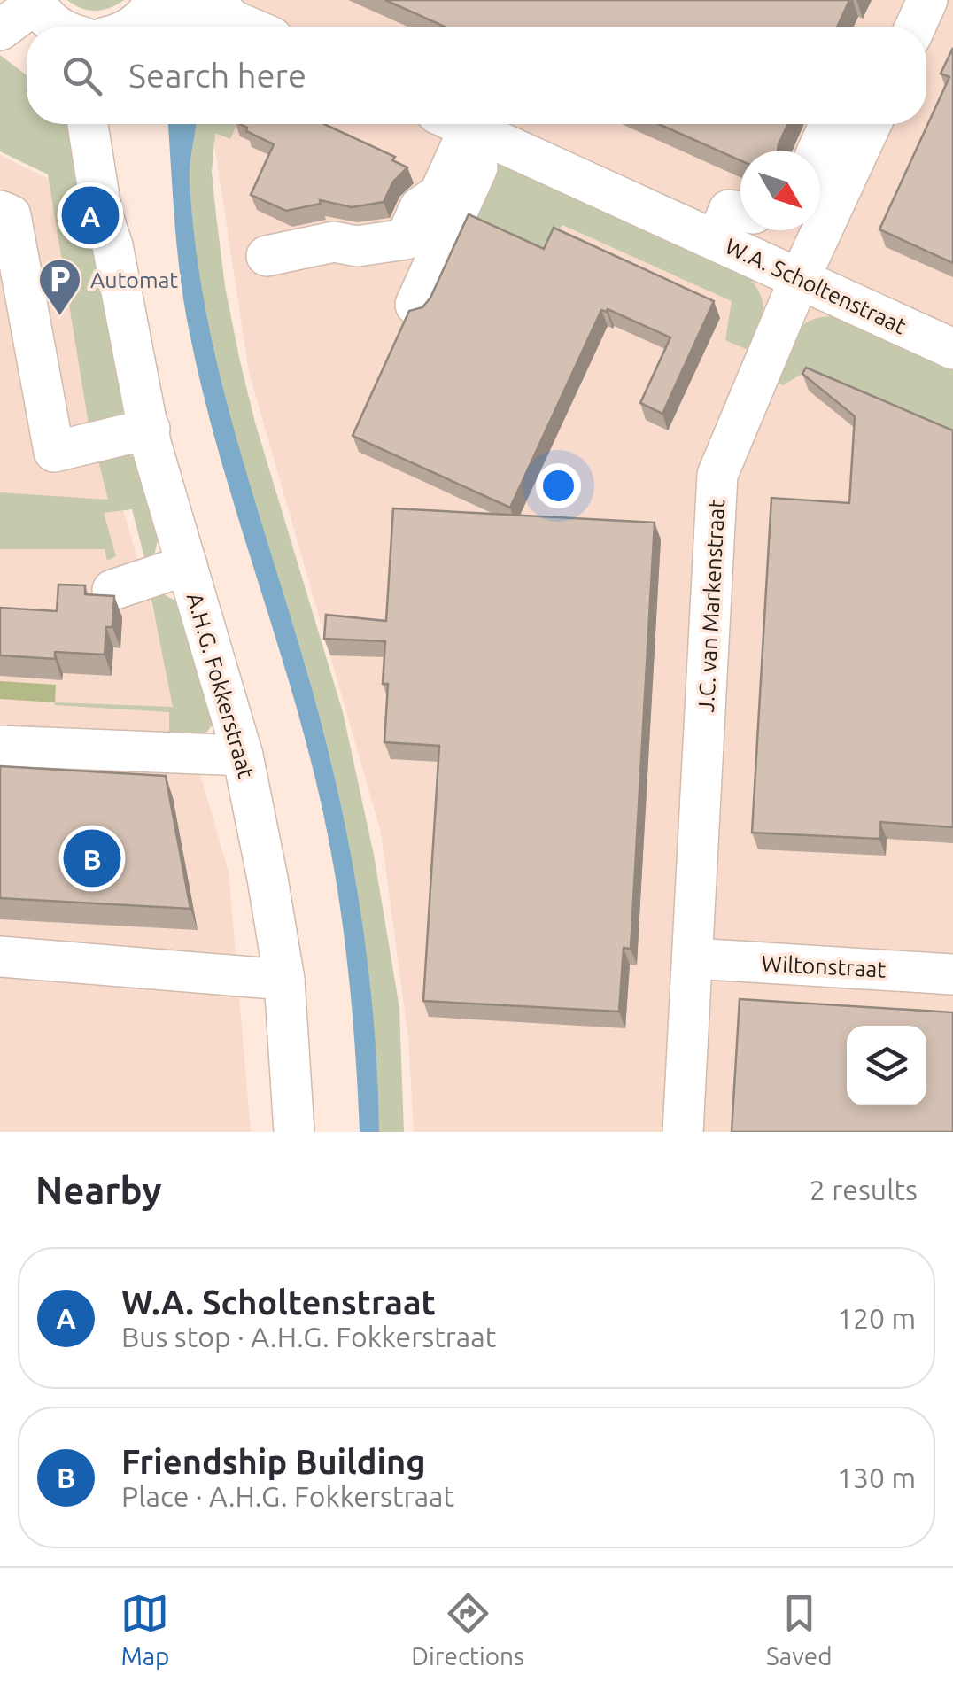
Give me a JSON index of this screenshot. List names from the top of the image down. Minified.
{"streets":{"street":["W.A. Scholtenstraat","J.C. van Markenstraat","A.H.G. Fokkerstraat","Wiltonstraat"]},"crossings":[["W.A. Scholtenstraat","J.C. van Markenstraat"],["J.C. van Markenstraat","Wiltonstraat"]],"places":{"parking":["Automat"]},"north":"bottom right","page":{"search":"Search here","pins":["A","B"],"heading":["Nearby","2 results"],"list":[{"mark":"A","name":"W.A. Scholtenstraat","note":"Bus stop · A.H.G. Fokkerstraat","value":"120 m"},{"mark":"B","name":"Friendship Building","note":"Place · A.H.G. Fokkerstraat","value":"130 m"}],"nav":["Map","Directions","Saved"]}}
